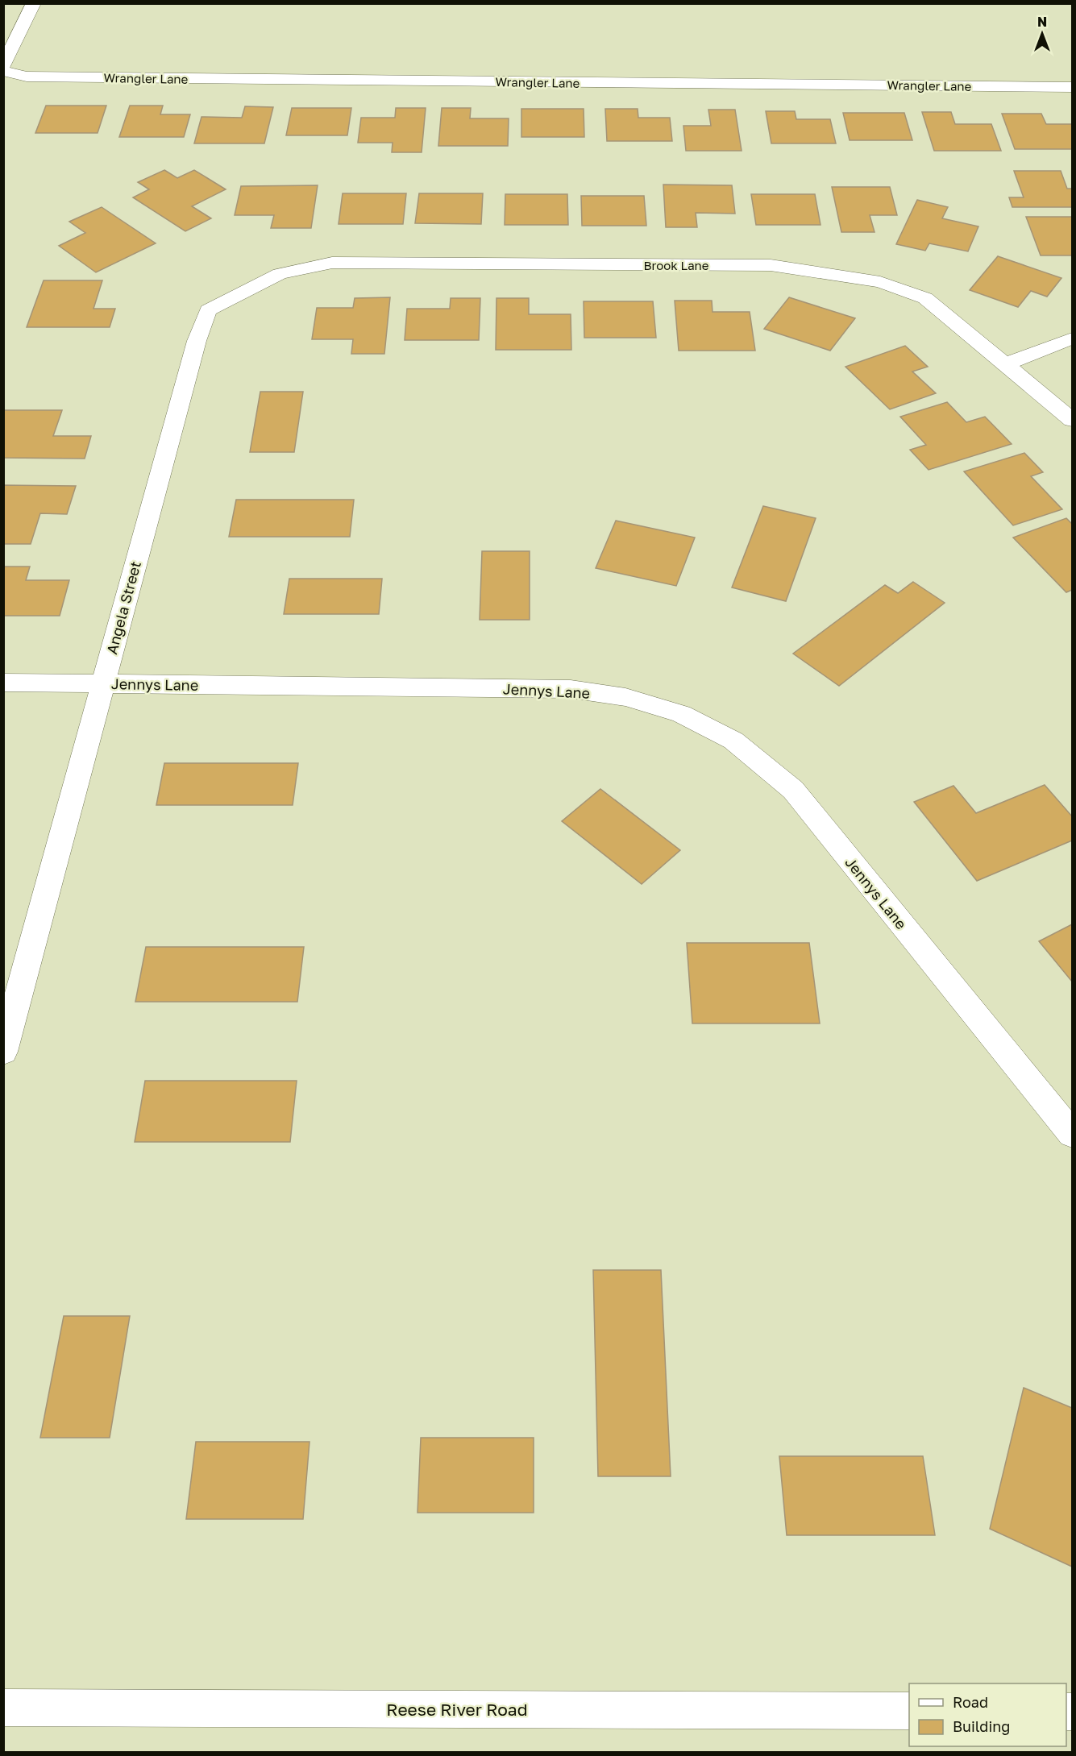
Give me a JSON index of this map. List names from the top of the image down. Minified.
{"streets":{"street":["Wrangler Lane","Brook Lane","Angela Street","Jennys Lane","Reese River Road"]},"crossings":[["Brook Lane","Angela Street"],["Angela Street","Jennys Lane"]],"legend":["Road","Building"],"north":"top"}
